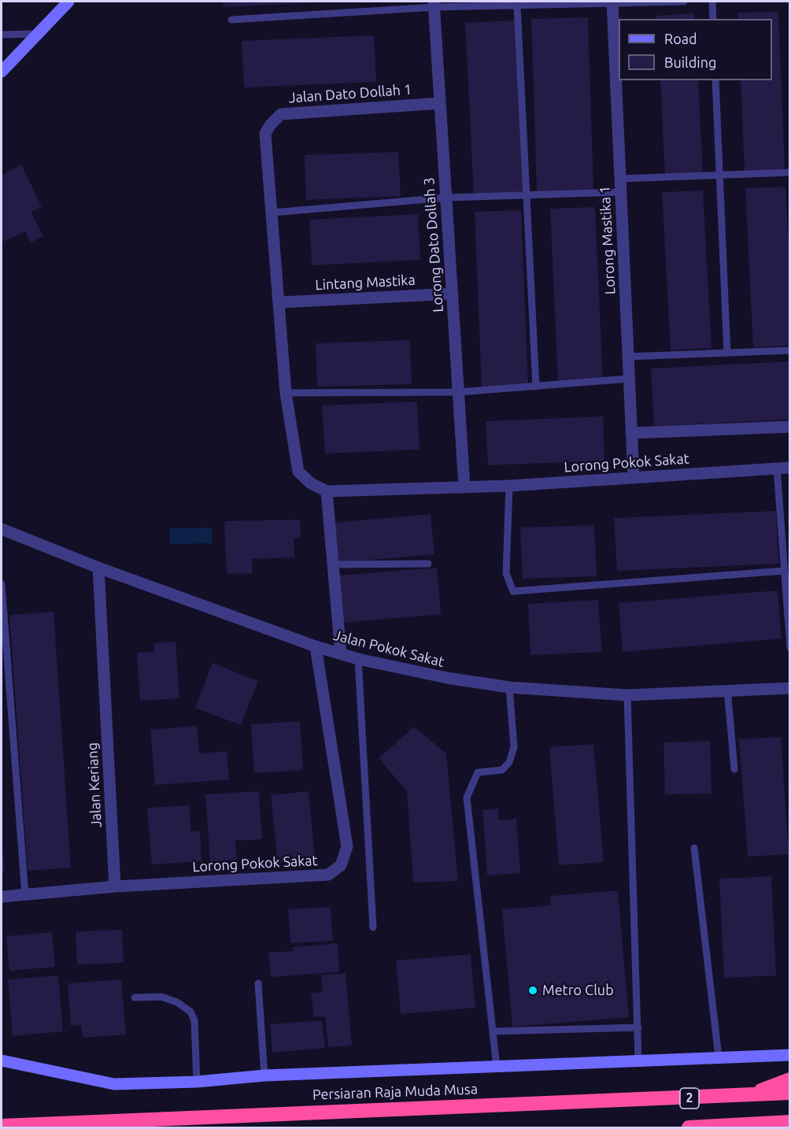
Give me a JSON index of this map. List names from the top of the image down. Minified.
{"streets":{"highway":["Persiaran Raja Muda Musa","2"],"street":["Jalan Dato Dollah 1","Lorong Mastika 1","Lorong Dato Dollah 3","Lintang Mastika","Lorong Pokok Sakat","Jalan Pokok Sakat","Jalan Keriang"]},"crossings":[["Jalan Dato Dollah 1","Lorong Dato Dollah 3"],["Jalan Dato Dollah 1","Lintang Mastika"],["Jalan Dato Dollah 1","Lorong Pokok Sakat"],["Lorong Mastika 1","Lorong Pokok Sakat"],["Lorong Dato Dollah 3","Lintang Mastika"],["Lorong Dato Dollah 3","Lorong Pokok Sakat"],["Lorong Pokok Sakat","Jalan Pokok Sakat"],["Lorong Pokok Sakat","Jalan Keriang"],["Jalan Pokok Sakat","Jalan Keriang"]],"places":["Metro Club"],"legend":["Road","Building"]}
